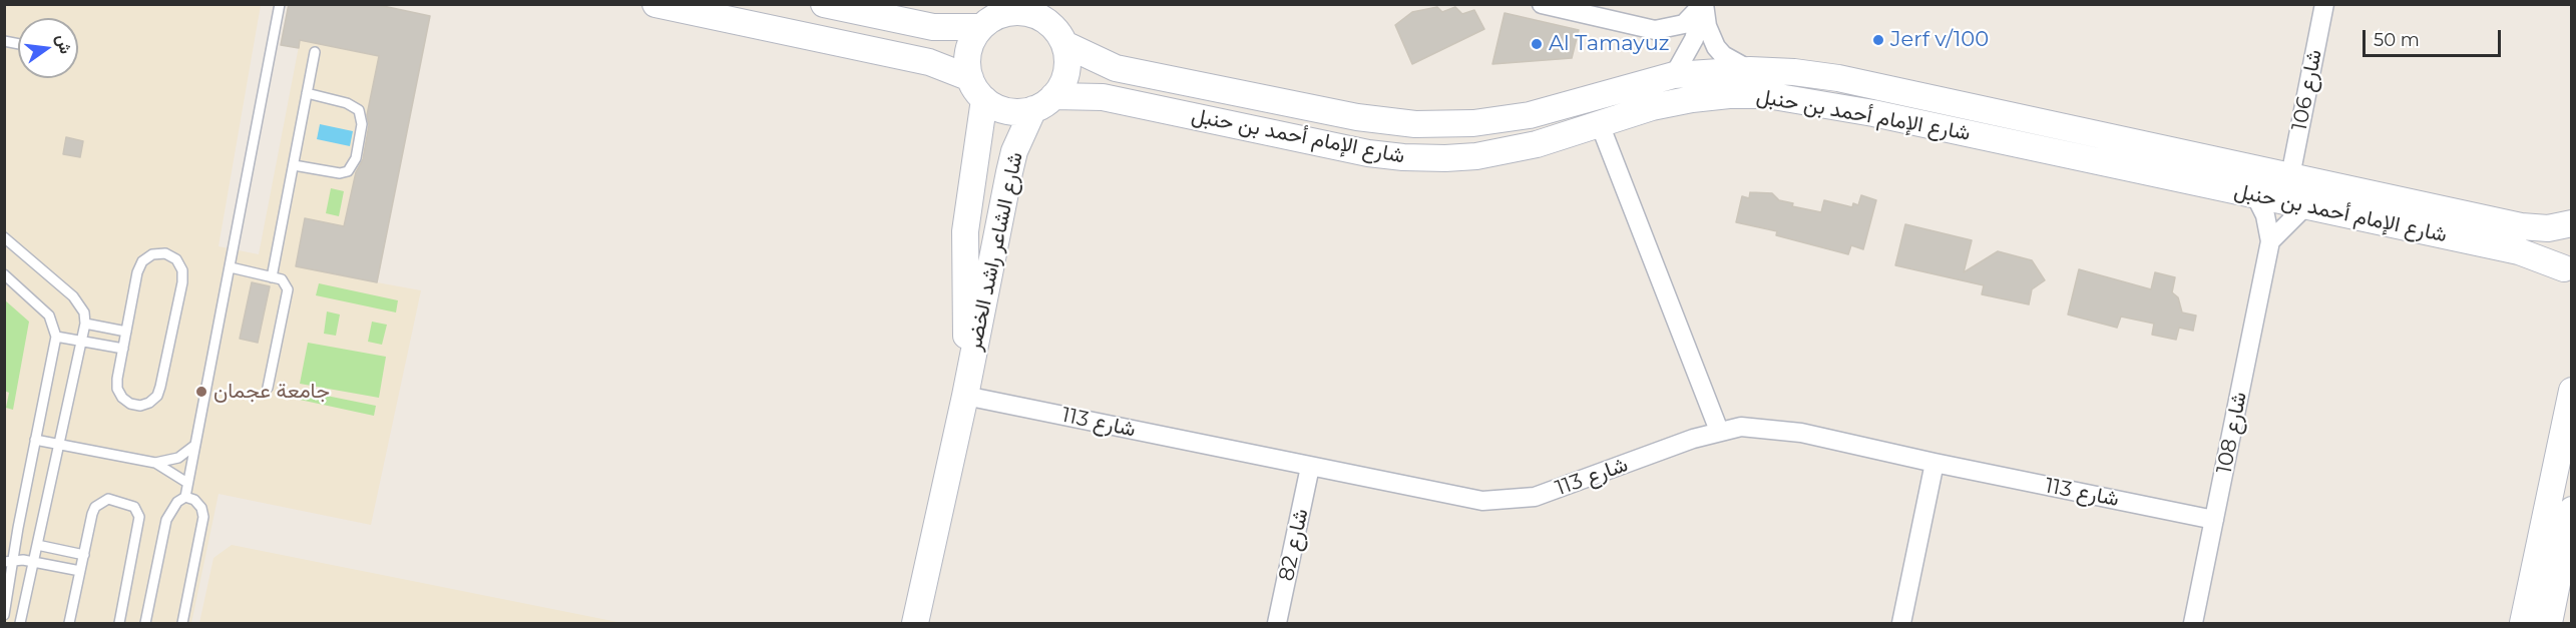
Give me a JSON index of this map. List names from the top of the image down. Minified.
{"streets":{"street":["شارع 106","شارع الإمام أحمد بن حنبل","شارع الشاعر راشد الخضر","شارع 113","شارع 108","شارع 82"]},"crossings":[["شارع 106","شارع الإمام أحمد بن حنبل"],["شارع الإمام أحمد بن حنبل","شارع الشاعر راشد الخضر"],["شارع الإمام أحمد بن حنبل","شارع 108"],["شارع الشاعر راشد الخضر","شارع 113"],["شارع 113","شارع 108"],["شارع 113","شارع 82"]],"places":["Jerf v/100","Al Tamayuz","جامعة عجمان"],"scale_bar":"50 m","north":"right"}
